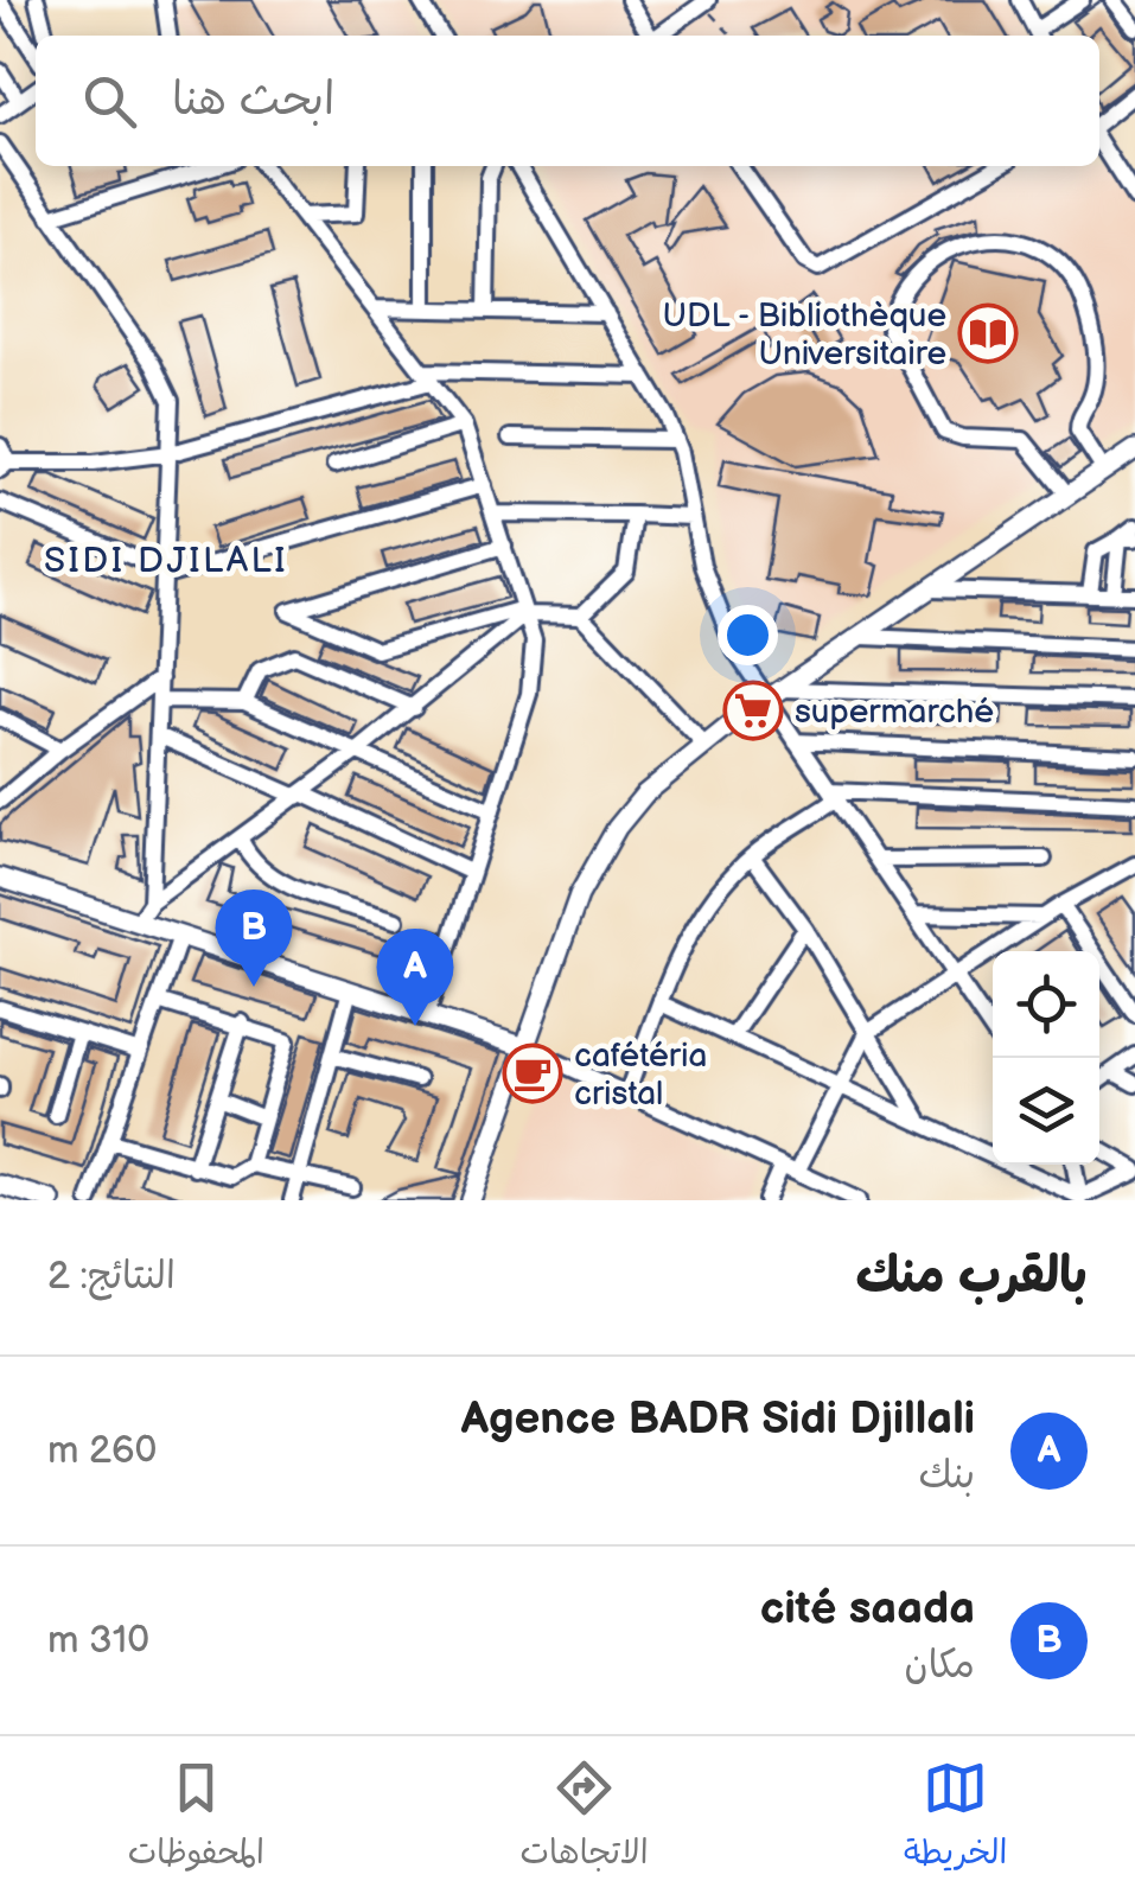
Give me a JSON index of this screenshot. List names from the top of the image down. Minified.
{"districts":["SIDI DJILALI"],"places":{"library":["UDL - Bibliothèque Universitaire"],"supermarket":["supermarché"],"cafe":["cafétéria cristal"]},"page":{"search":"ابحث هنا","pins":["B","A"],"heading":["بالقرب منك","النتائج: 2"],"list":[{"mark":"A","name":"Agence BADR Sidi Djillali","note":"بنك","value":"260 m"},{"mark":"B","name":"cité saada","note":"مكان","value":"310 m"}],"nav":["الخريطة","الاتجاهات","المحفوظات"]}}
